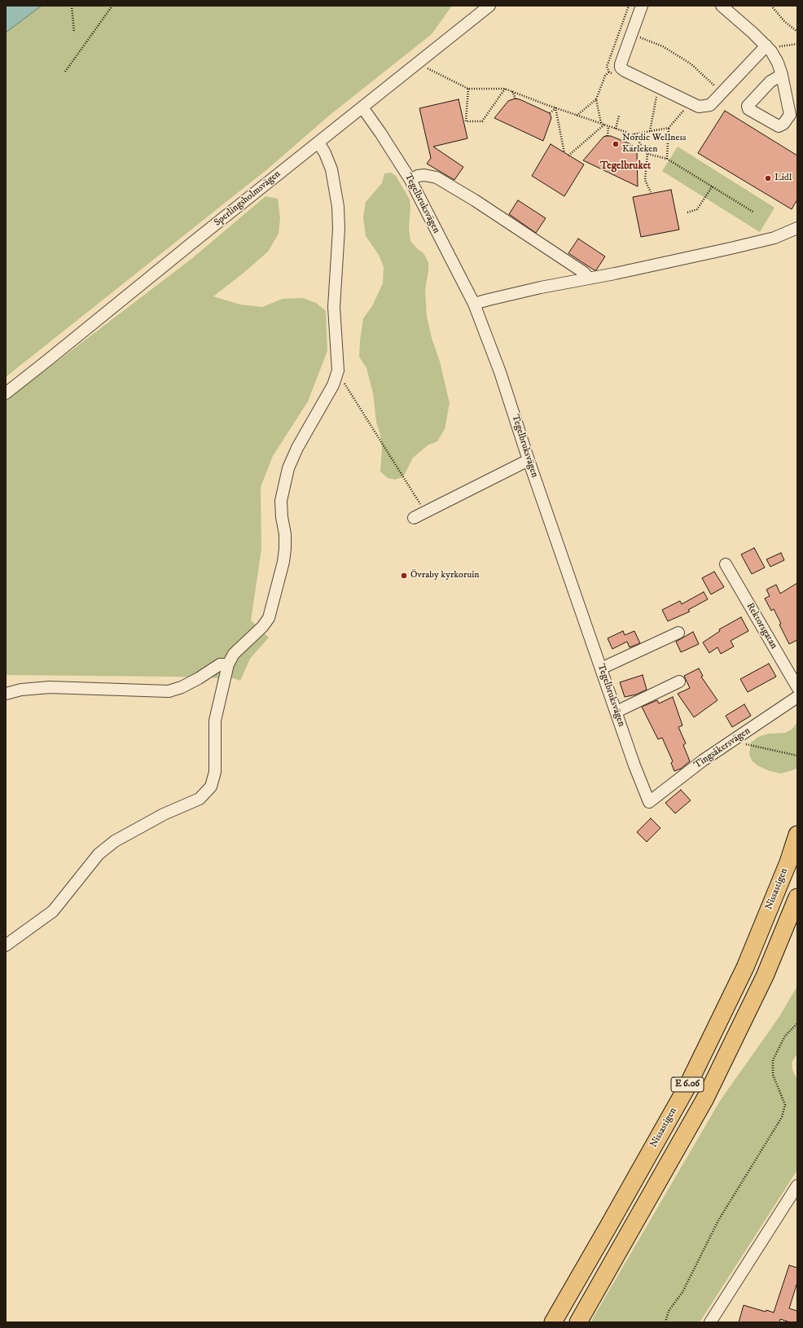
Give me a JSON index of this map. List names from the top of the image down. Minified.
{"streets":{"highway":["Nissastigen","E 6.06"],"street":["Sperlingsholmsvägen","Tegelbruksvägen","Rektorsgatan","Tingsåkersvägen"]},"crossings":[["Sperlingsholmsvägen","Tegelbruksvägen"],["Tegelbruksvägen","Tingsåkersvägen"]],"districts":["Tegelbruket"],"places":["Nordic Wellness Kärleken","Lidl","Övraby kyrkoruin"]}
